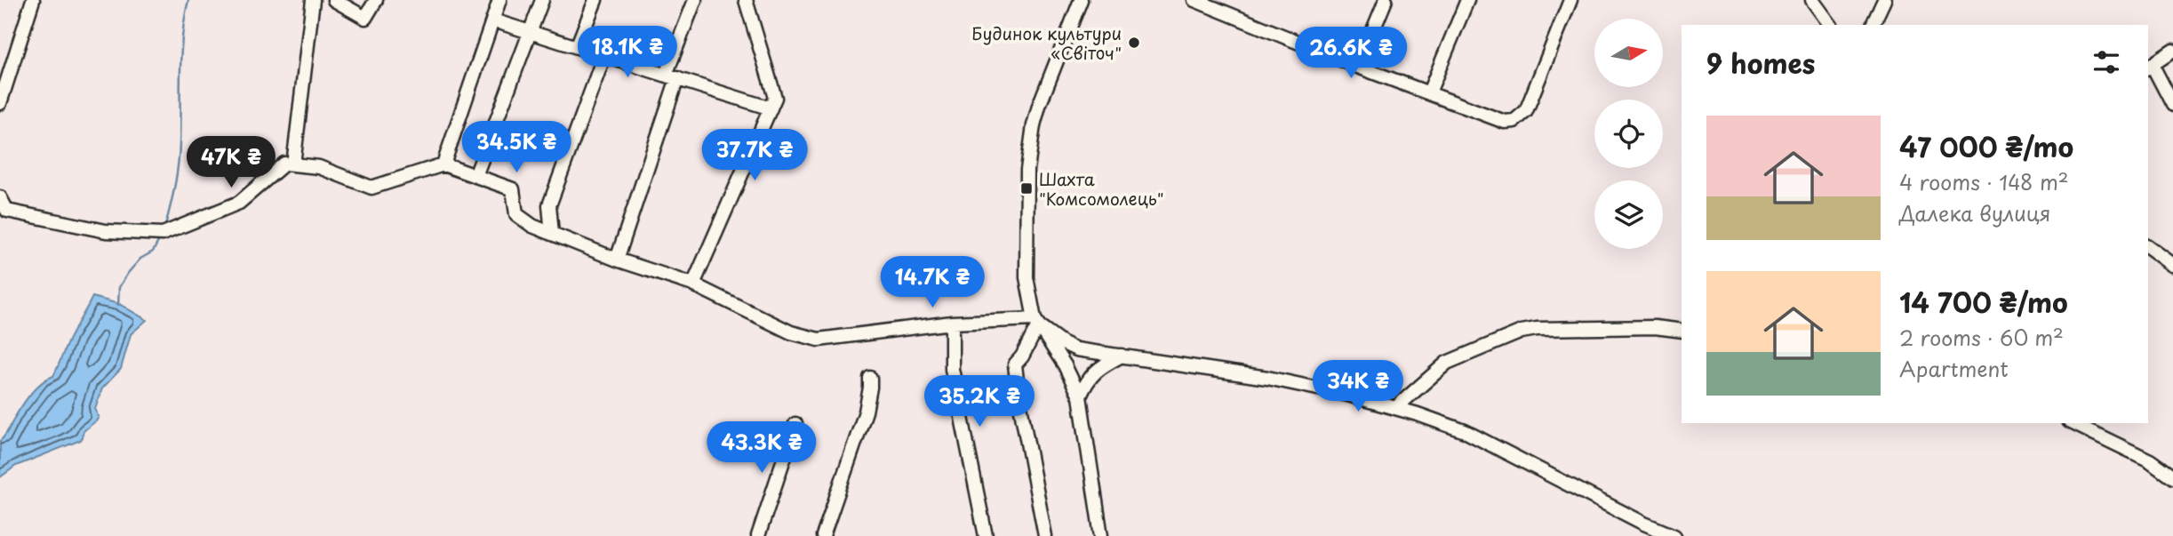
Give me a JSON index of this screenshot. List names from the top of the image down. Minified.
{"places":{"other":["Будинок культури «Світоч\""],"transit":["Шахта \"Комсомолець\""]},"north":"right","page":{"heading":"9 homes","price":["18.1K ₴","26.6K ₴","34.5K ₴","37.7K ₴","47K ₴","14.7K ₴","34K ₴","35.2K ₴","43.3K ₴"],"list":[{"name":"47 000 ₴/mo","note":"4 rooms · 148 m² · Далека вулиця"},{"name":"14 700 ₴/mo","note":"2 rooms · 60 m² · Apartment"}]}}
